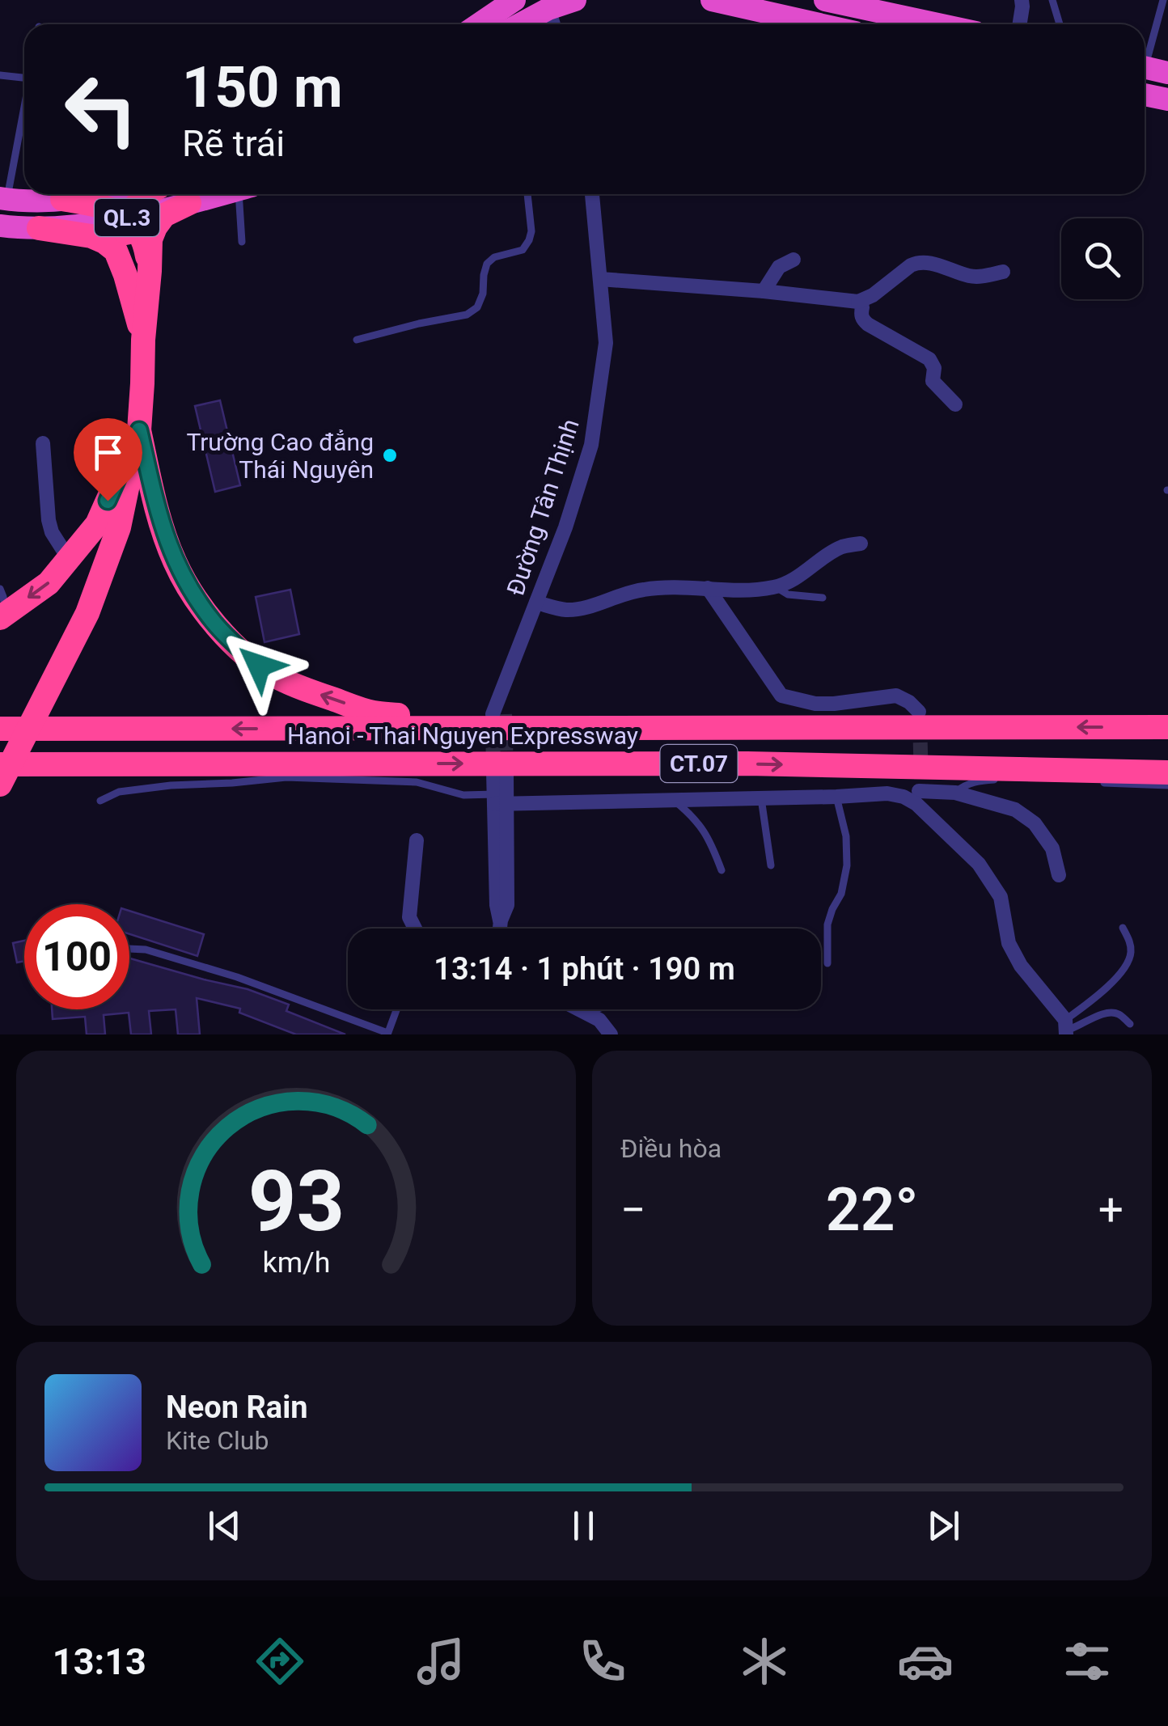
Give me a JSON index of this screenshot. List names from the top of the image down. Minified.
{"streets":{"highway":["QL.3","Hanoi - Thai Nguyen Expressway","CT.07"],"street":["Đường Tân Thịnh"]},"places":["Trường Cao đẳng Thái Nguyên"],"page":{"turn":["150 m","Rẽ trái"],"limit":"100","trip":"13:14 · 1 phút · 190 m","tile":"Điều hòa","heat":["−","22°","+"],"song":["Neon Rain","Kite Club"],"tabs":"13:13","gauge":["93","km/h"]}}
